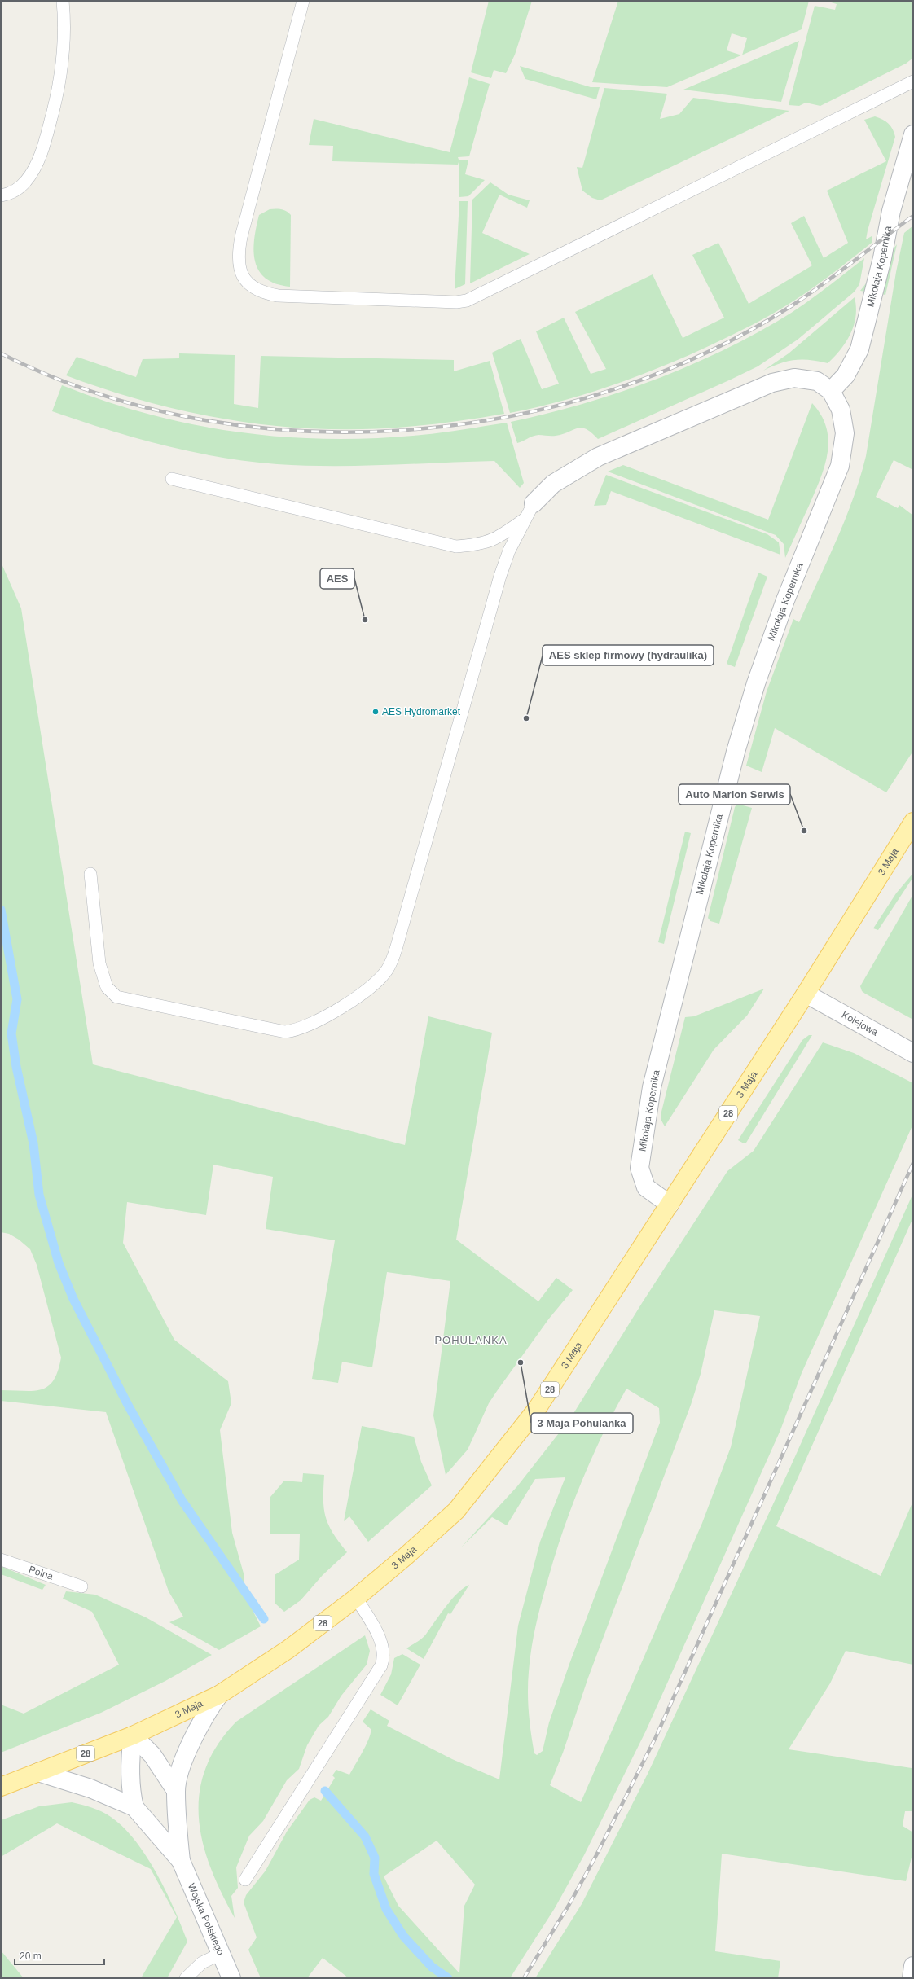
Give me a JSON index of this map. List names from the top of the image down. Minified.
{"streets":{"main road":["3 Maja","28"],"street":["Mikołaja Kopernika","Kolejowa","Wojska Polskiego"],"lane":["Polna"]},"crossings":[["Mikołaja Kopernika","3 Maja"],["3 Maja","Kolejowa"],["3 Maja","Wojska Polskiego"]],"districts":["POHULANKA"],"places":["AES","AES Hydromarket","AES sklep firmowy (hydraulika)","Auto Marlon Serwis","3 Maja Pohulanka"],"scale_bar":"20 m"}
